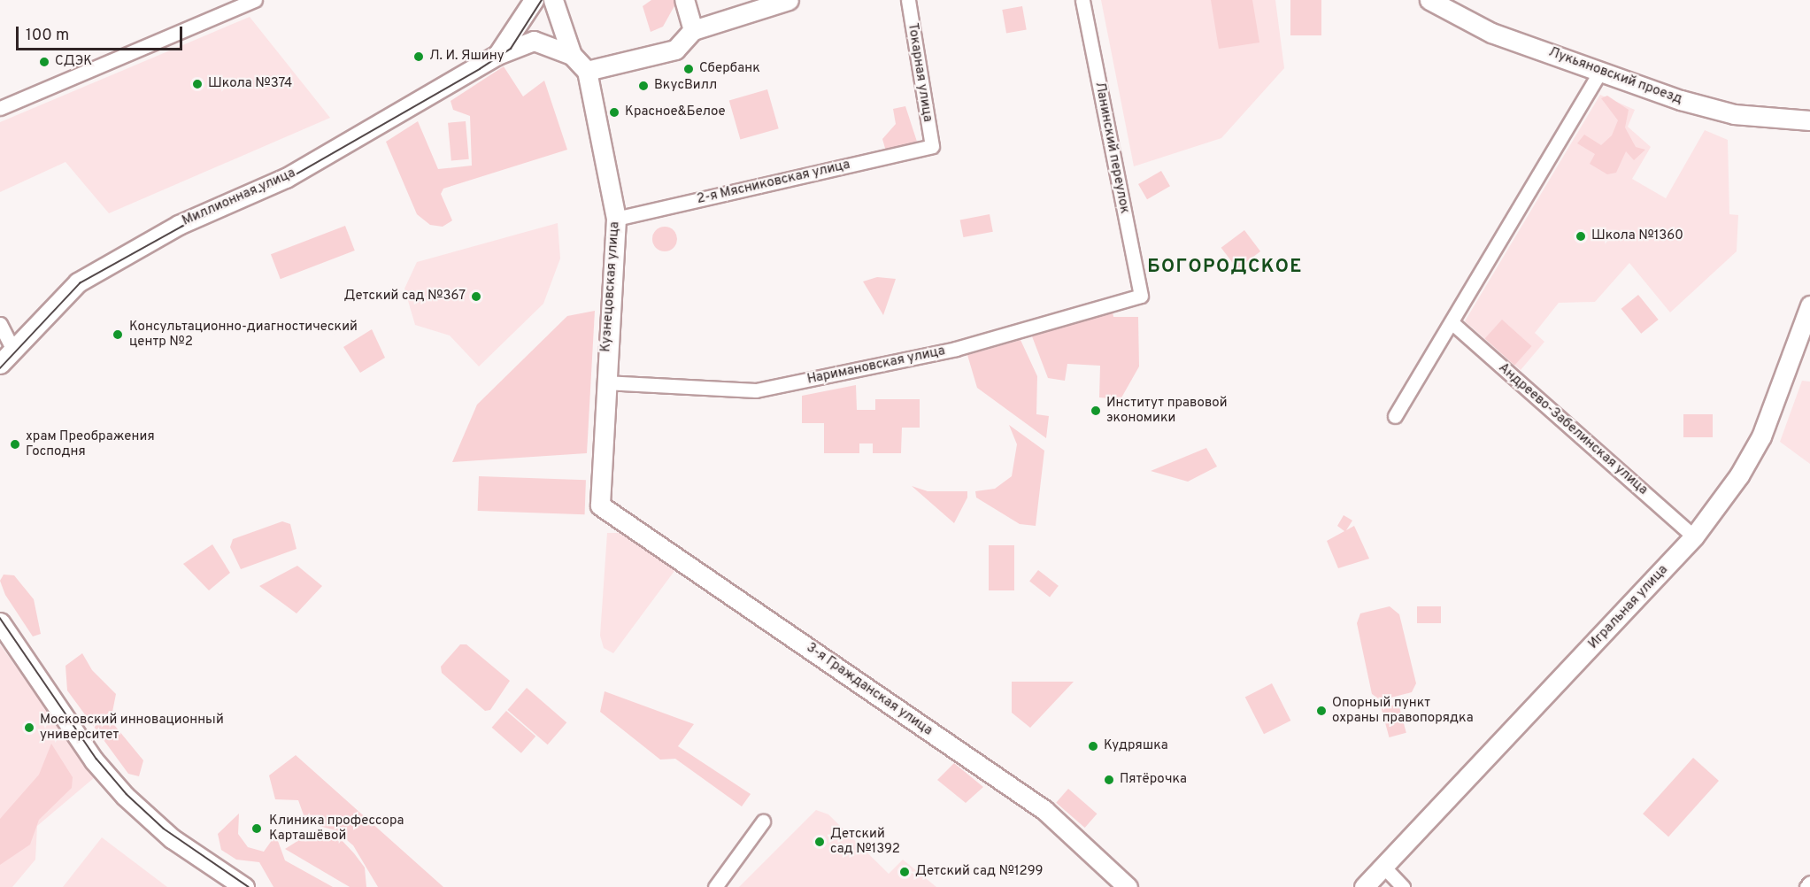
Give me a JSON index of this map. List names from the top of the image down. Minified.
{"streets":{"street":["Токарная улица","Лукьяновский проезд","Ланинский переулок","2-я Мясниковская улица","Миллионная улица","Кузнецовская улица","Наримановская улица","Андреево-Забелинская улица","Игральная улица","3-я Гражданская улица"]},"crossings":[["Токарная улица","2-я Мясниковская улица"],["Ланинский переулок","Наримановская улица"],["2-я Мясниковская улица","Кузнецовская улица"],["Миллионная улица","Кузнецовская улица"],["Кузнецовская улица","Наримановская улица"],["Кузнецовская улица","3-я Гражданская улица"],["Андреево-Забелинская улица","Игральная улица"]],"districts":["БОГОРОДСКОЕ"],"places":["Л. И. Яшину","СДЭК","Сбербанк","Школа №374","ВкусВилл","Красное&Белое","Школа №1360","Детский сад №367","Консультационно-диагностический центр №2","Институт правовой экономики","храм Преображения Господня","Опорный пункт охраны правопорядка","Московский инновационный университет","Кудряшка","Пятёрочка","Клиника профессора Карташёвой","Детский сад №1392","Детский сад №1299"],"scale_bar":"100 m"}
